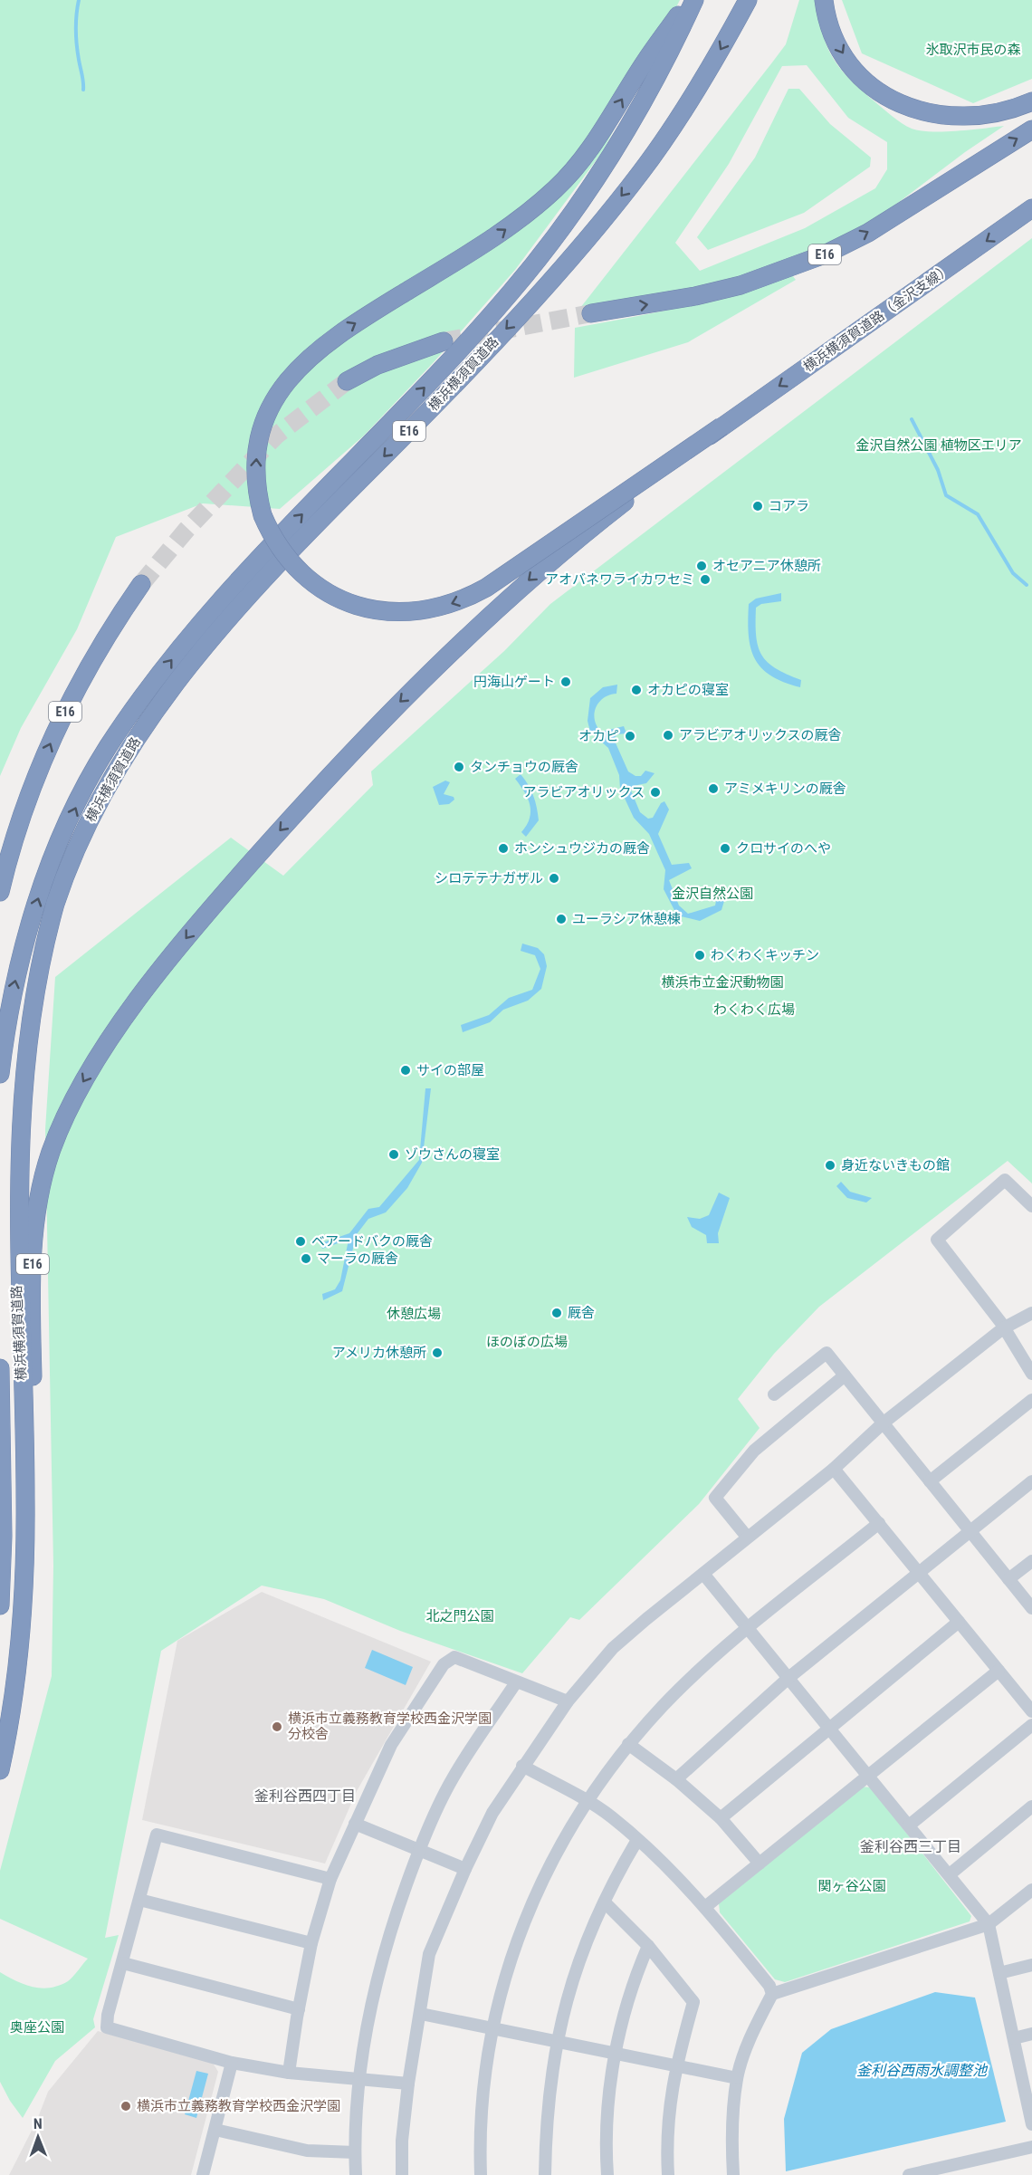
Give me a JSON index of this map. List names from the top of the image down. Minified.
{"streets":{"highway":["E16","横浜横須賀道路（金沢支線）","横浜横須賀道路"]},"crossings":[["E16","横浜横須賀道路（金沢支線）"],["E16","横浜横須賀道路"]],"districts":["釜利谷西四丁目","釜利谷西三丁目"],"water":["釜利谷西雨水調整池"],"parks":["氷取沢市民の森","金沢自然公園 植物区エリア","金沢自然公園","横浜市立金沢動物園","わくわく広場","休憩広場","ほのぼの広場","北之門公園","関ヶ谷公園","奥座公園"],"places":["コアラ","オセアニア休憩所","アオバネワライカワセミ","円海山ゲート","オカピの寝室","アラビアオリックスの厩舎","オカピ","タンチョウの厩舎","アミメキリンの厩舎","アラビアオリックス","ホンシュウジカの厩舎","クロサイのへや","シロテテナガザル","ユーラシア休憩棟","わくわくキッチン","サイの部屋","ゾウさんの寝室","身近ないきもの館","ベアードバクの厩舎","マーラの厩舎","厩舎","アメリカ休憩所","横浜市立義務教育学校西金沢学園 分校舎","横浜市立義務教育学校西金沢学園"],"north":"top"}
